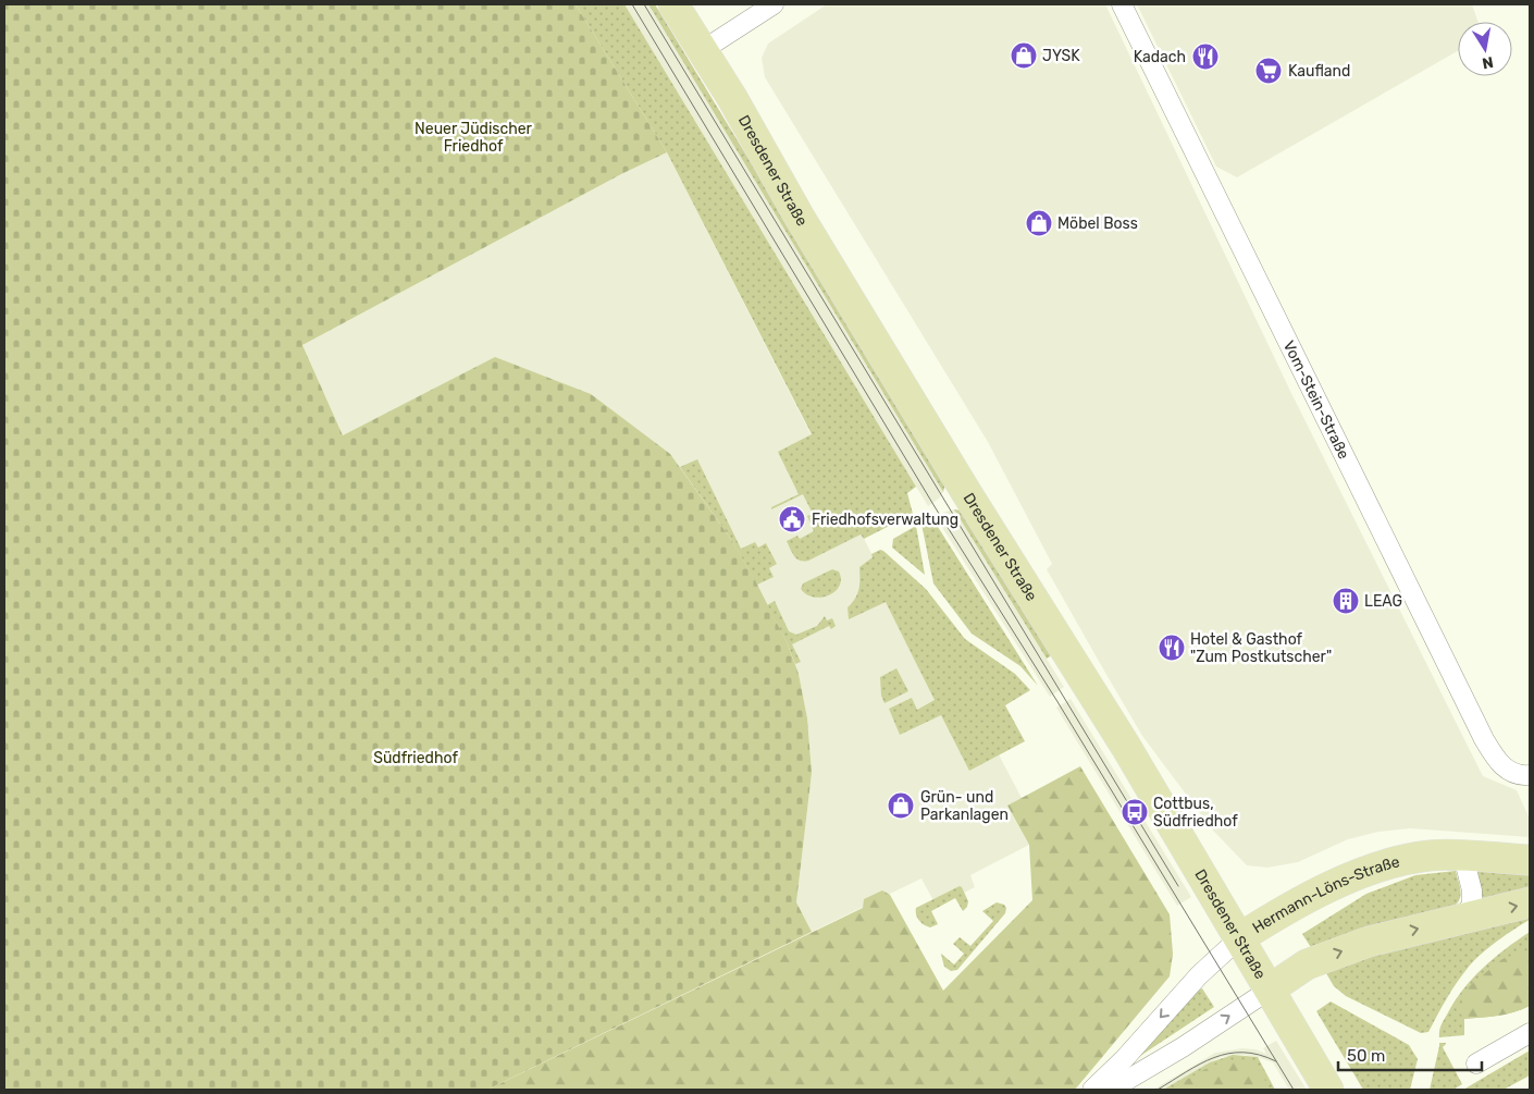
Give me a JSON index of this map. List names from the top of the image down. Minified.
{"streets":{"main road":["Dresdener Straße","Hermann-Löns-Straße"],"street":["Vom-Stein-Straße"]},"crossings":[["Dresdener Straße","Hermann-Löns-Straße"]],"one_way":["Hermann-Löns-Straße"],"parks":["Neuer Jüdischer Friedhof","Südfriedhof"],"places":{"shop":["JYSK","Möbel Boss","Grün- und Parkanlagen"],"restaurant":["Kadach","Hotel & Gasthof \"Zum Postkutscher\""],"supermarket":["Kaufland"],"public building":["Friedhofsverwaltung"],"building":["LEAG"],"bus stop":["Cottbus, Südfriedhof"]},"scale_bar":"50 m","north":"bottom"}
